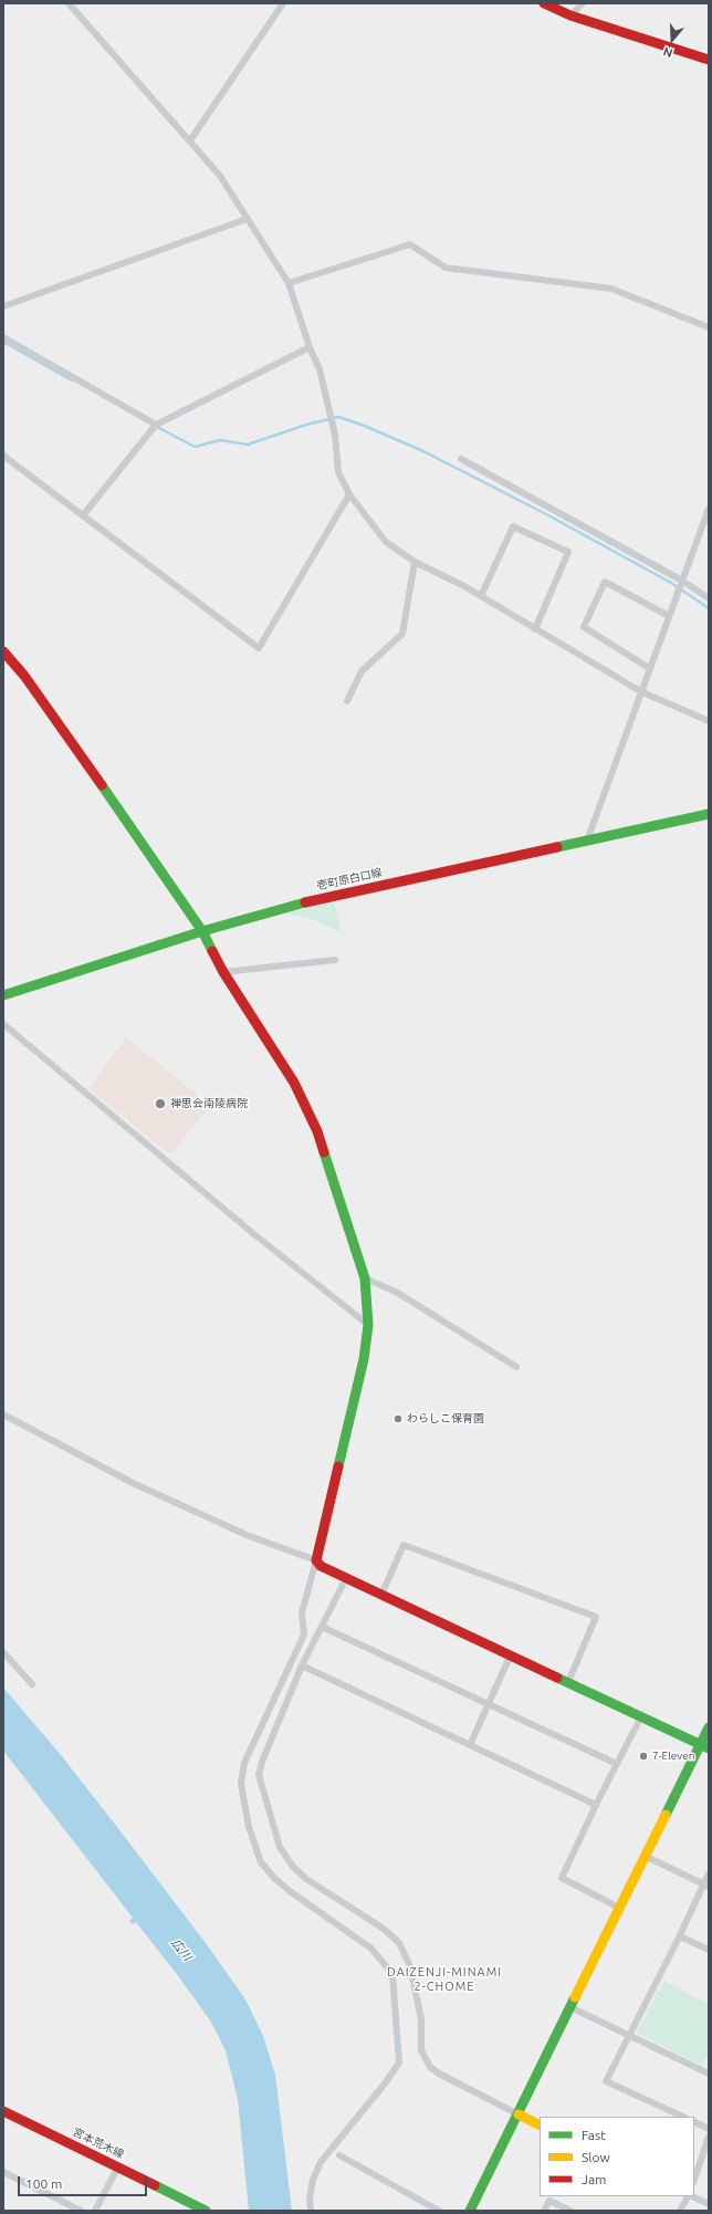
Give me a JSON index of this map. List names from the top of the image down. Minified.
{"streets":{"street":["壱町原白口線","宮本荒木線"]},"districts":["DAIZENJI-MINAMI 2-CHOME"],"water":["広川"],"places":["禅思会南陵病院","わらしこ保育園","7-Eleven"],"legend":["Fast","Slow","Jam"],"scale_bar":"100 m","north":"bottom"}
